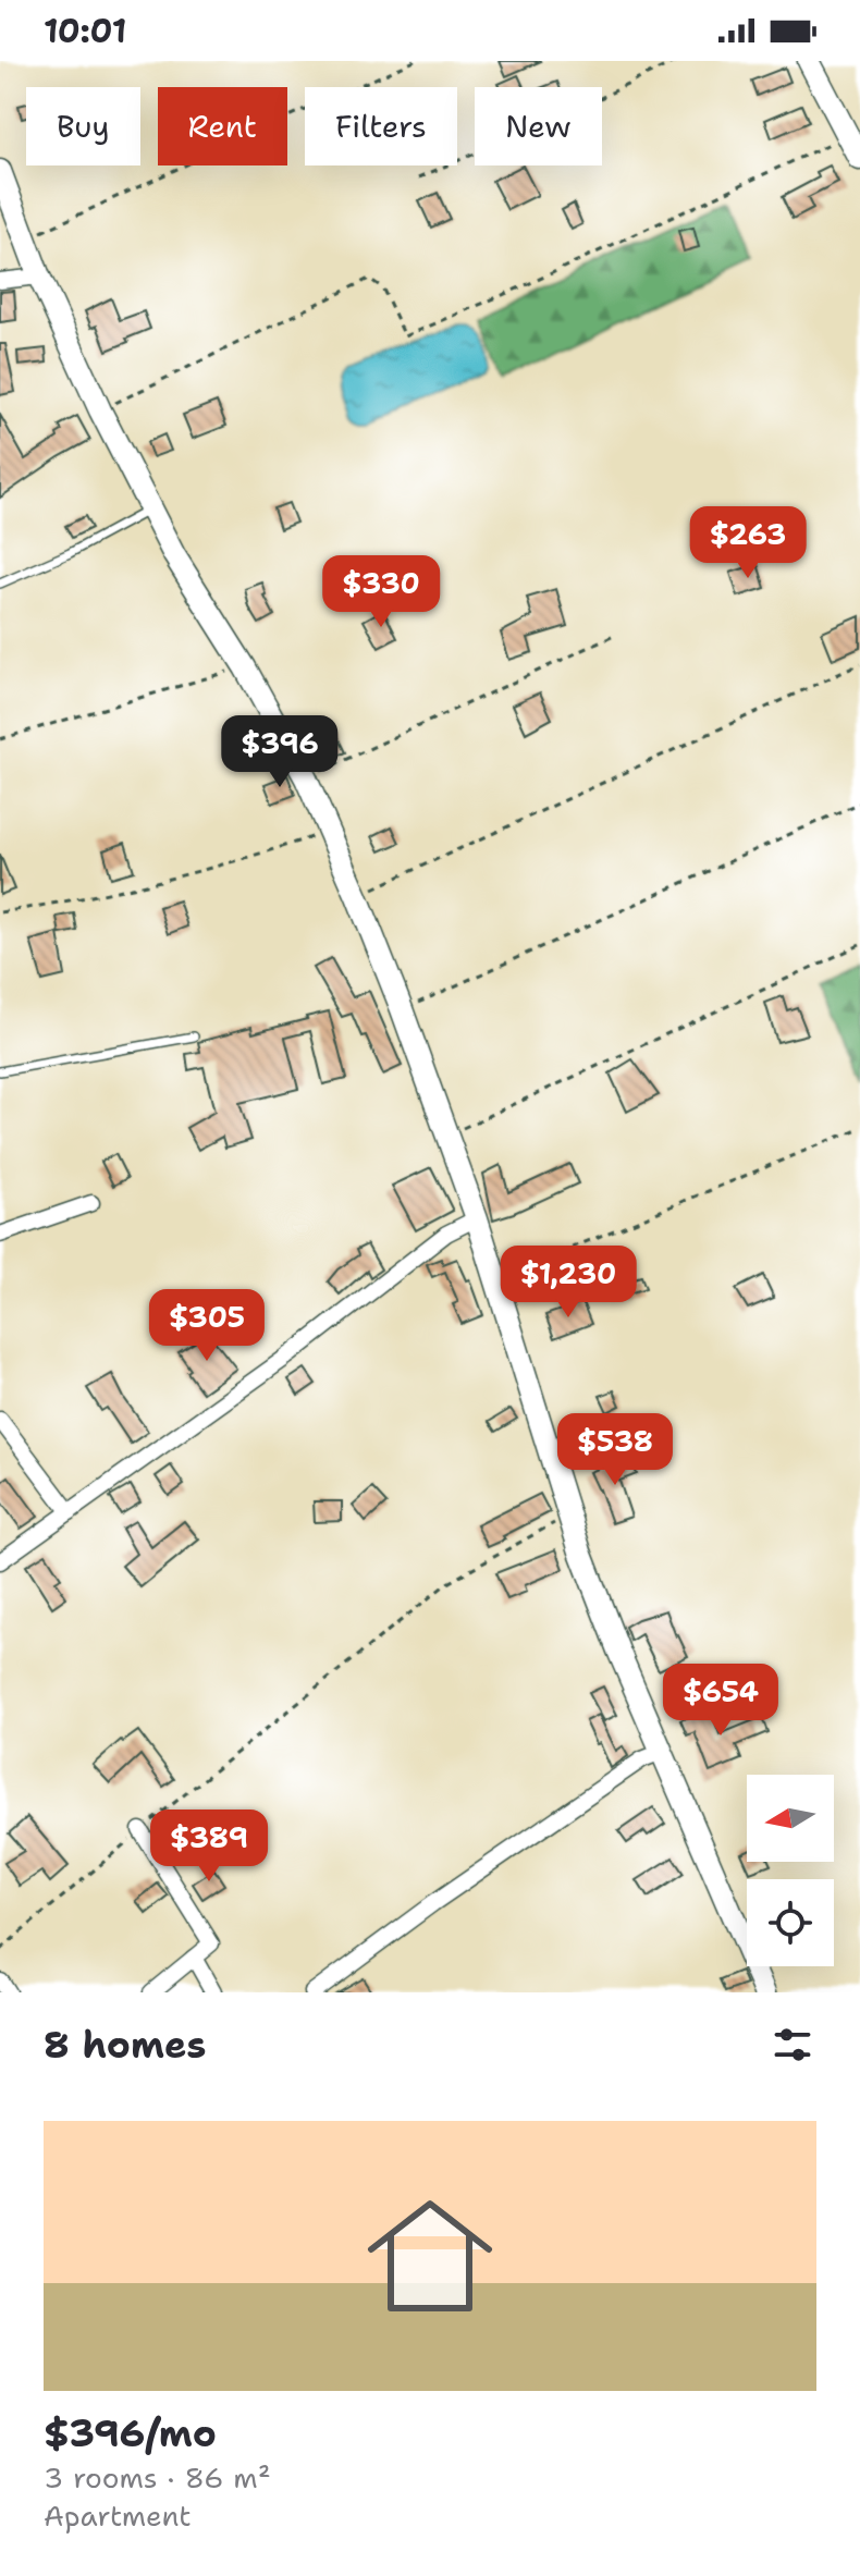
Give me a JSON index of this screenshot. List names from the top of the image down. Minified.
{"north":"left","page":{"status":"10:01","chip":["Buy","Rent","Filters","New"],"price":["$263","$330","$396","$1,230","$305","$538","$654","$389"],"heading":"8 homes","list":[{"name":"$396/mo","note":"3 rooms · 86 m² · Apartment"}]}}
